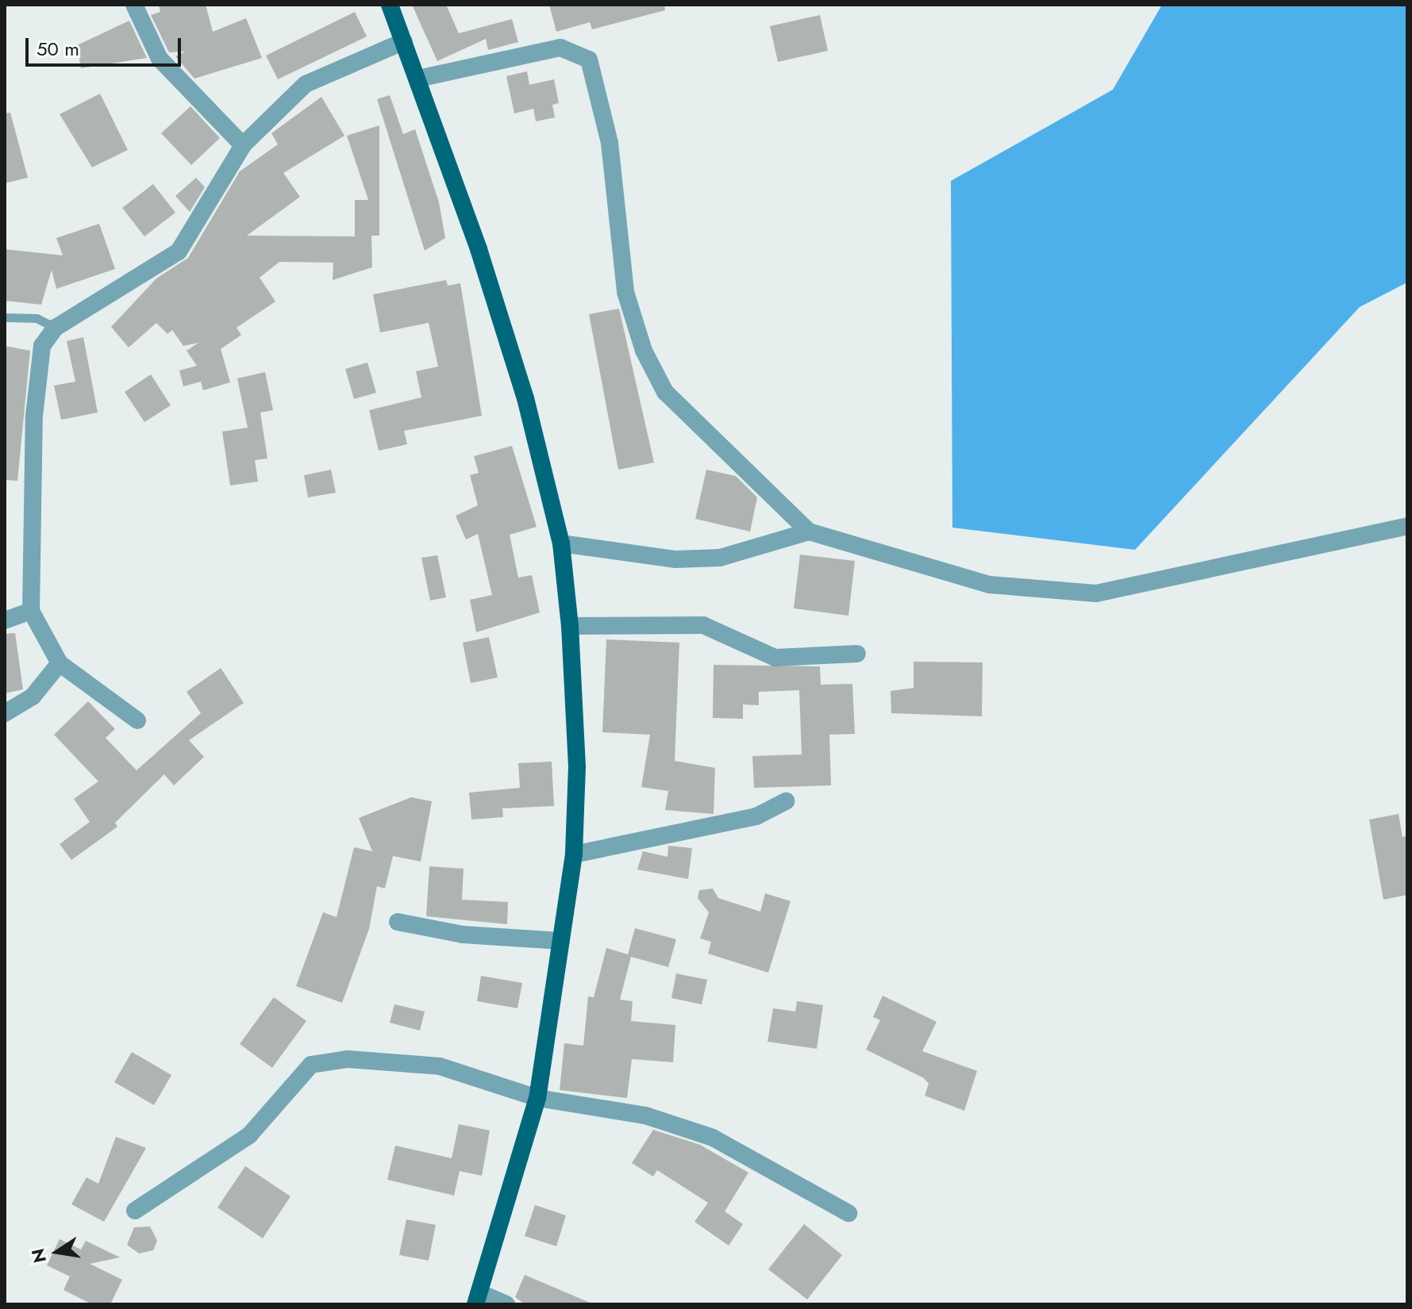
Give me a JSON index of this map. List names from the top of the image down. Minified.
{"scale_bar":"50 m","north":"left"}
